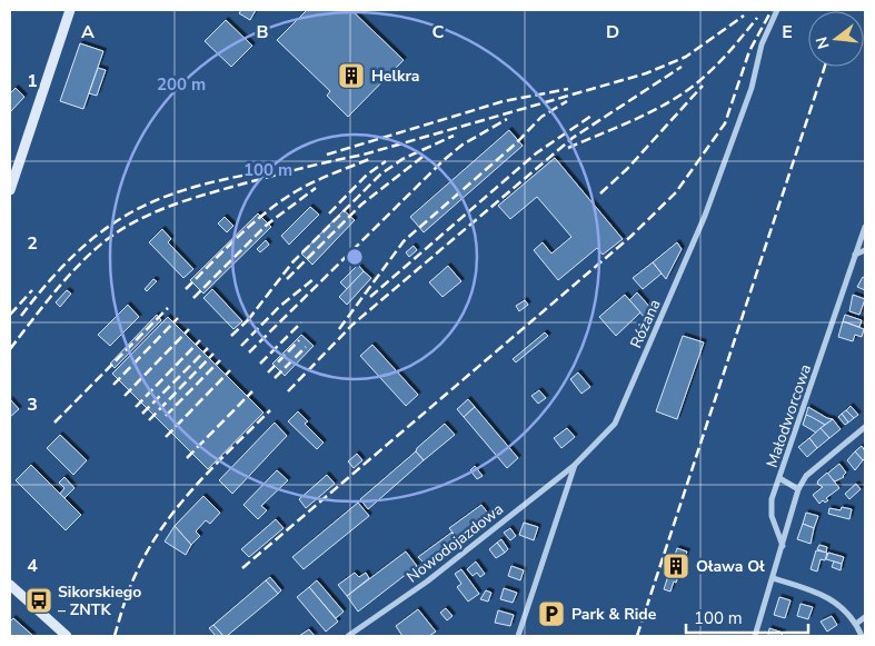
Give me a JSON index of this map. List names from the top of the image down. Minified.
{"streets":{"street":["Różana","Małodworcowa","Nowodojazdowa"]},"crossings":[["Różana","Nowodojazdowa"]],"places":{"building":["Helkra","Oława Oł"],"bus stop":["Sikorskiego – ZNTK"],"parking":["Park & Ride"]},"scale_bar":"100 m","north":"left","grid":{"columns":["A","B","C","D","E"],"rows":["1","2","3","4"]},"rings":["200 m","100 m"]}
